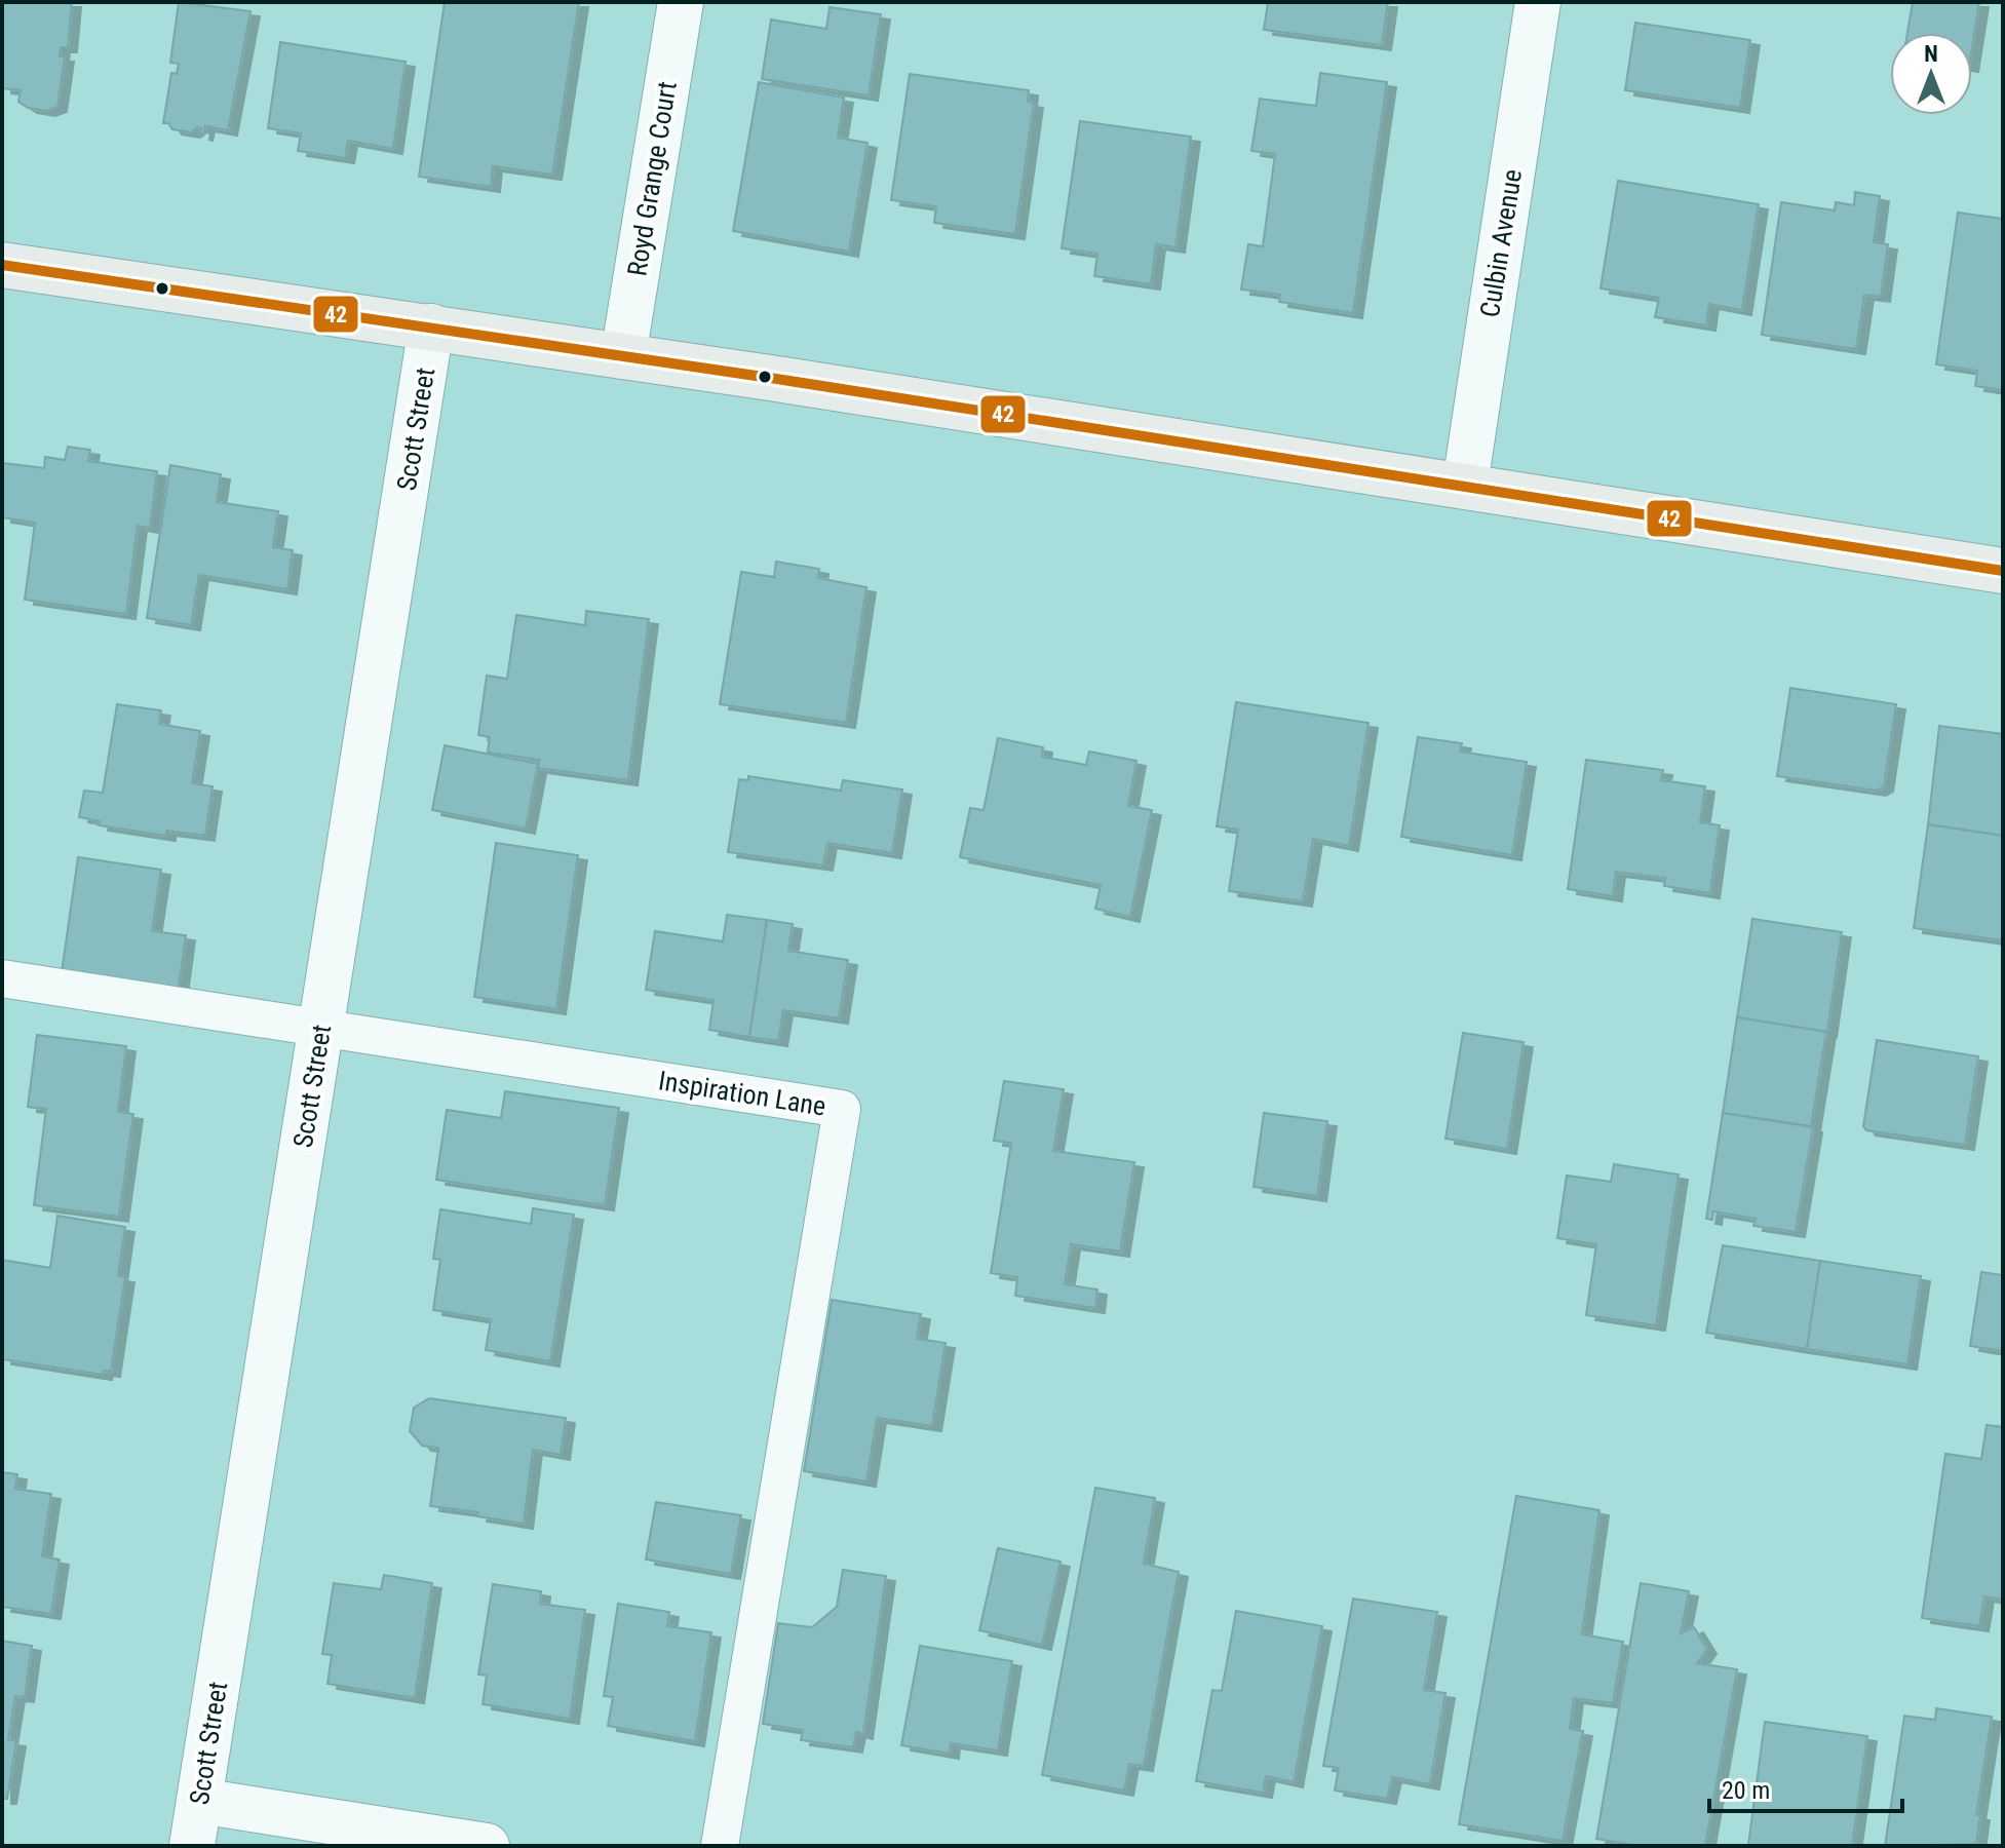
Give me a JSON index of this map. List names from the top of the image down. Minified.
{"streets":{"street":["Royd Grange Court","Culbin Avenue","Scott Street"],"lane":["Inspiration Lane"]},"crossings":[["Scott Street","Inspiration Lane"]],"lines":["transit line 42"],"scale_bar":"20 m","north":"top"}
